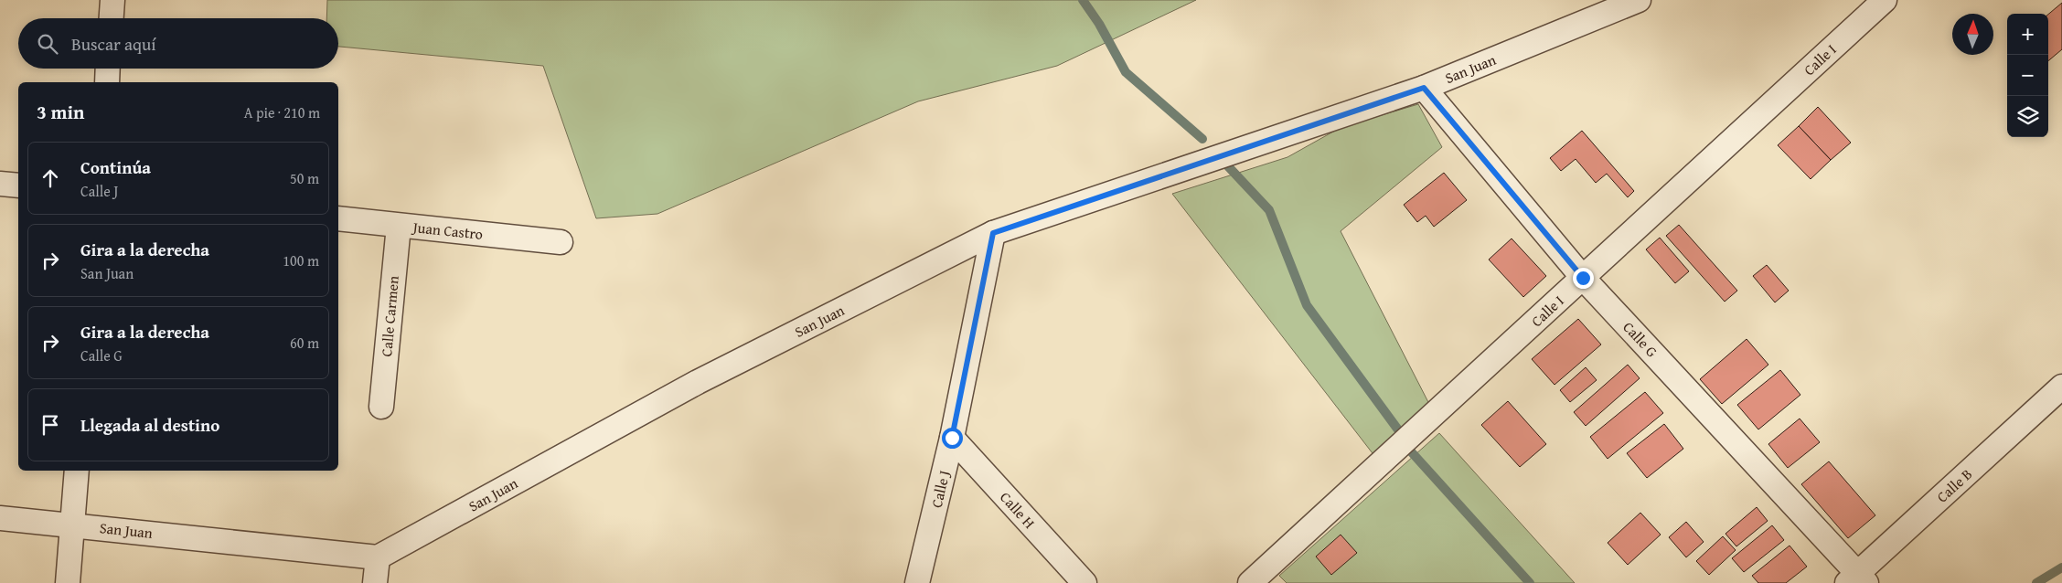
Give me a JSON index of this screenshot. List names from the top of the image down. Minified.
{"streets":{"street":["Calle I","San Juan","Juan Castro","Calle Carmen","Calle G","Calle B","Calle J","Calle H"]},"crossings":[["Calle I","Calle G"],["San Juan","Calle G"],["San Juan","Calle J"],["Juan Castro","Calle Carmen"],["Calle G","Calle B"],["Calle J","Calle H"]],"north":"top","page":{"map_buttons":["+","−"],"search":"Buscar aquí","heading":["3 min","A pie · 210 m"],"list":[["Continúa","Calle J","50 m"],["Gira a la derecha","San Juan","100 m"],["Gira a la derecha","Calle G","60 m"],"Llegada al destino"]}}
